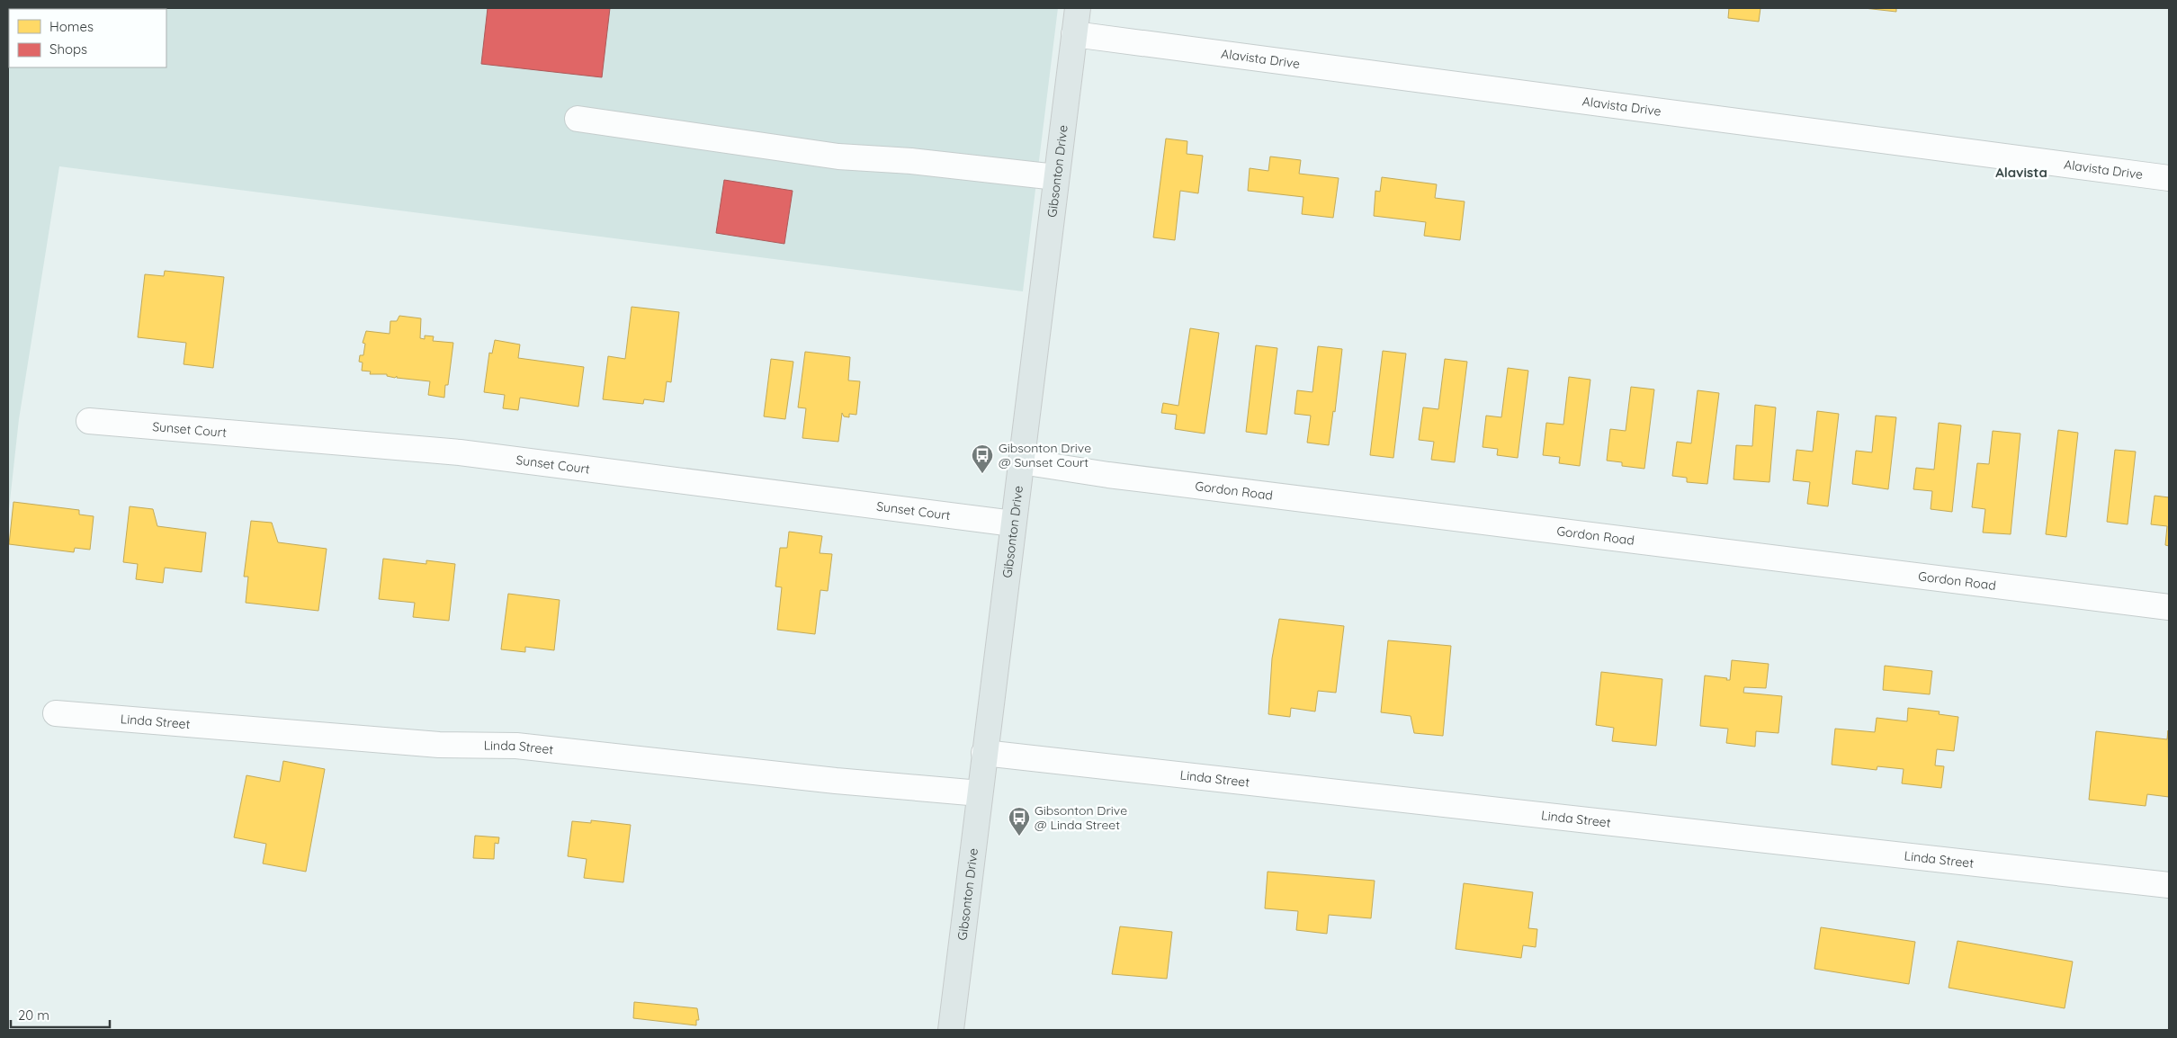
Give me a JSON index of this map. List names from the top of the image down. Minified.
{"streets":{"main road":["Gibsonton Drive"],"street":["Alavista Drive","Sunset Court","Gordon Road","Linda Street"]},"crossings":[["Alavista Drive","Gibsonton Drive"],["Gibsonton Drive","Sunset Court"],["Gibsonton Drive","Gordon Road"],["Gibsonton Drive","Linda Street"]],"districts":["Alavista"],"places":{"bus stop":["Gibsonton Drive @ Sunset Court","Gibsonton Drive @ Linda Street"]},"legend":["Homes","Shops"],"scale_bar":"20 m"}
